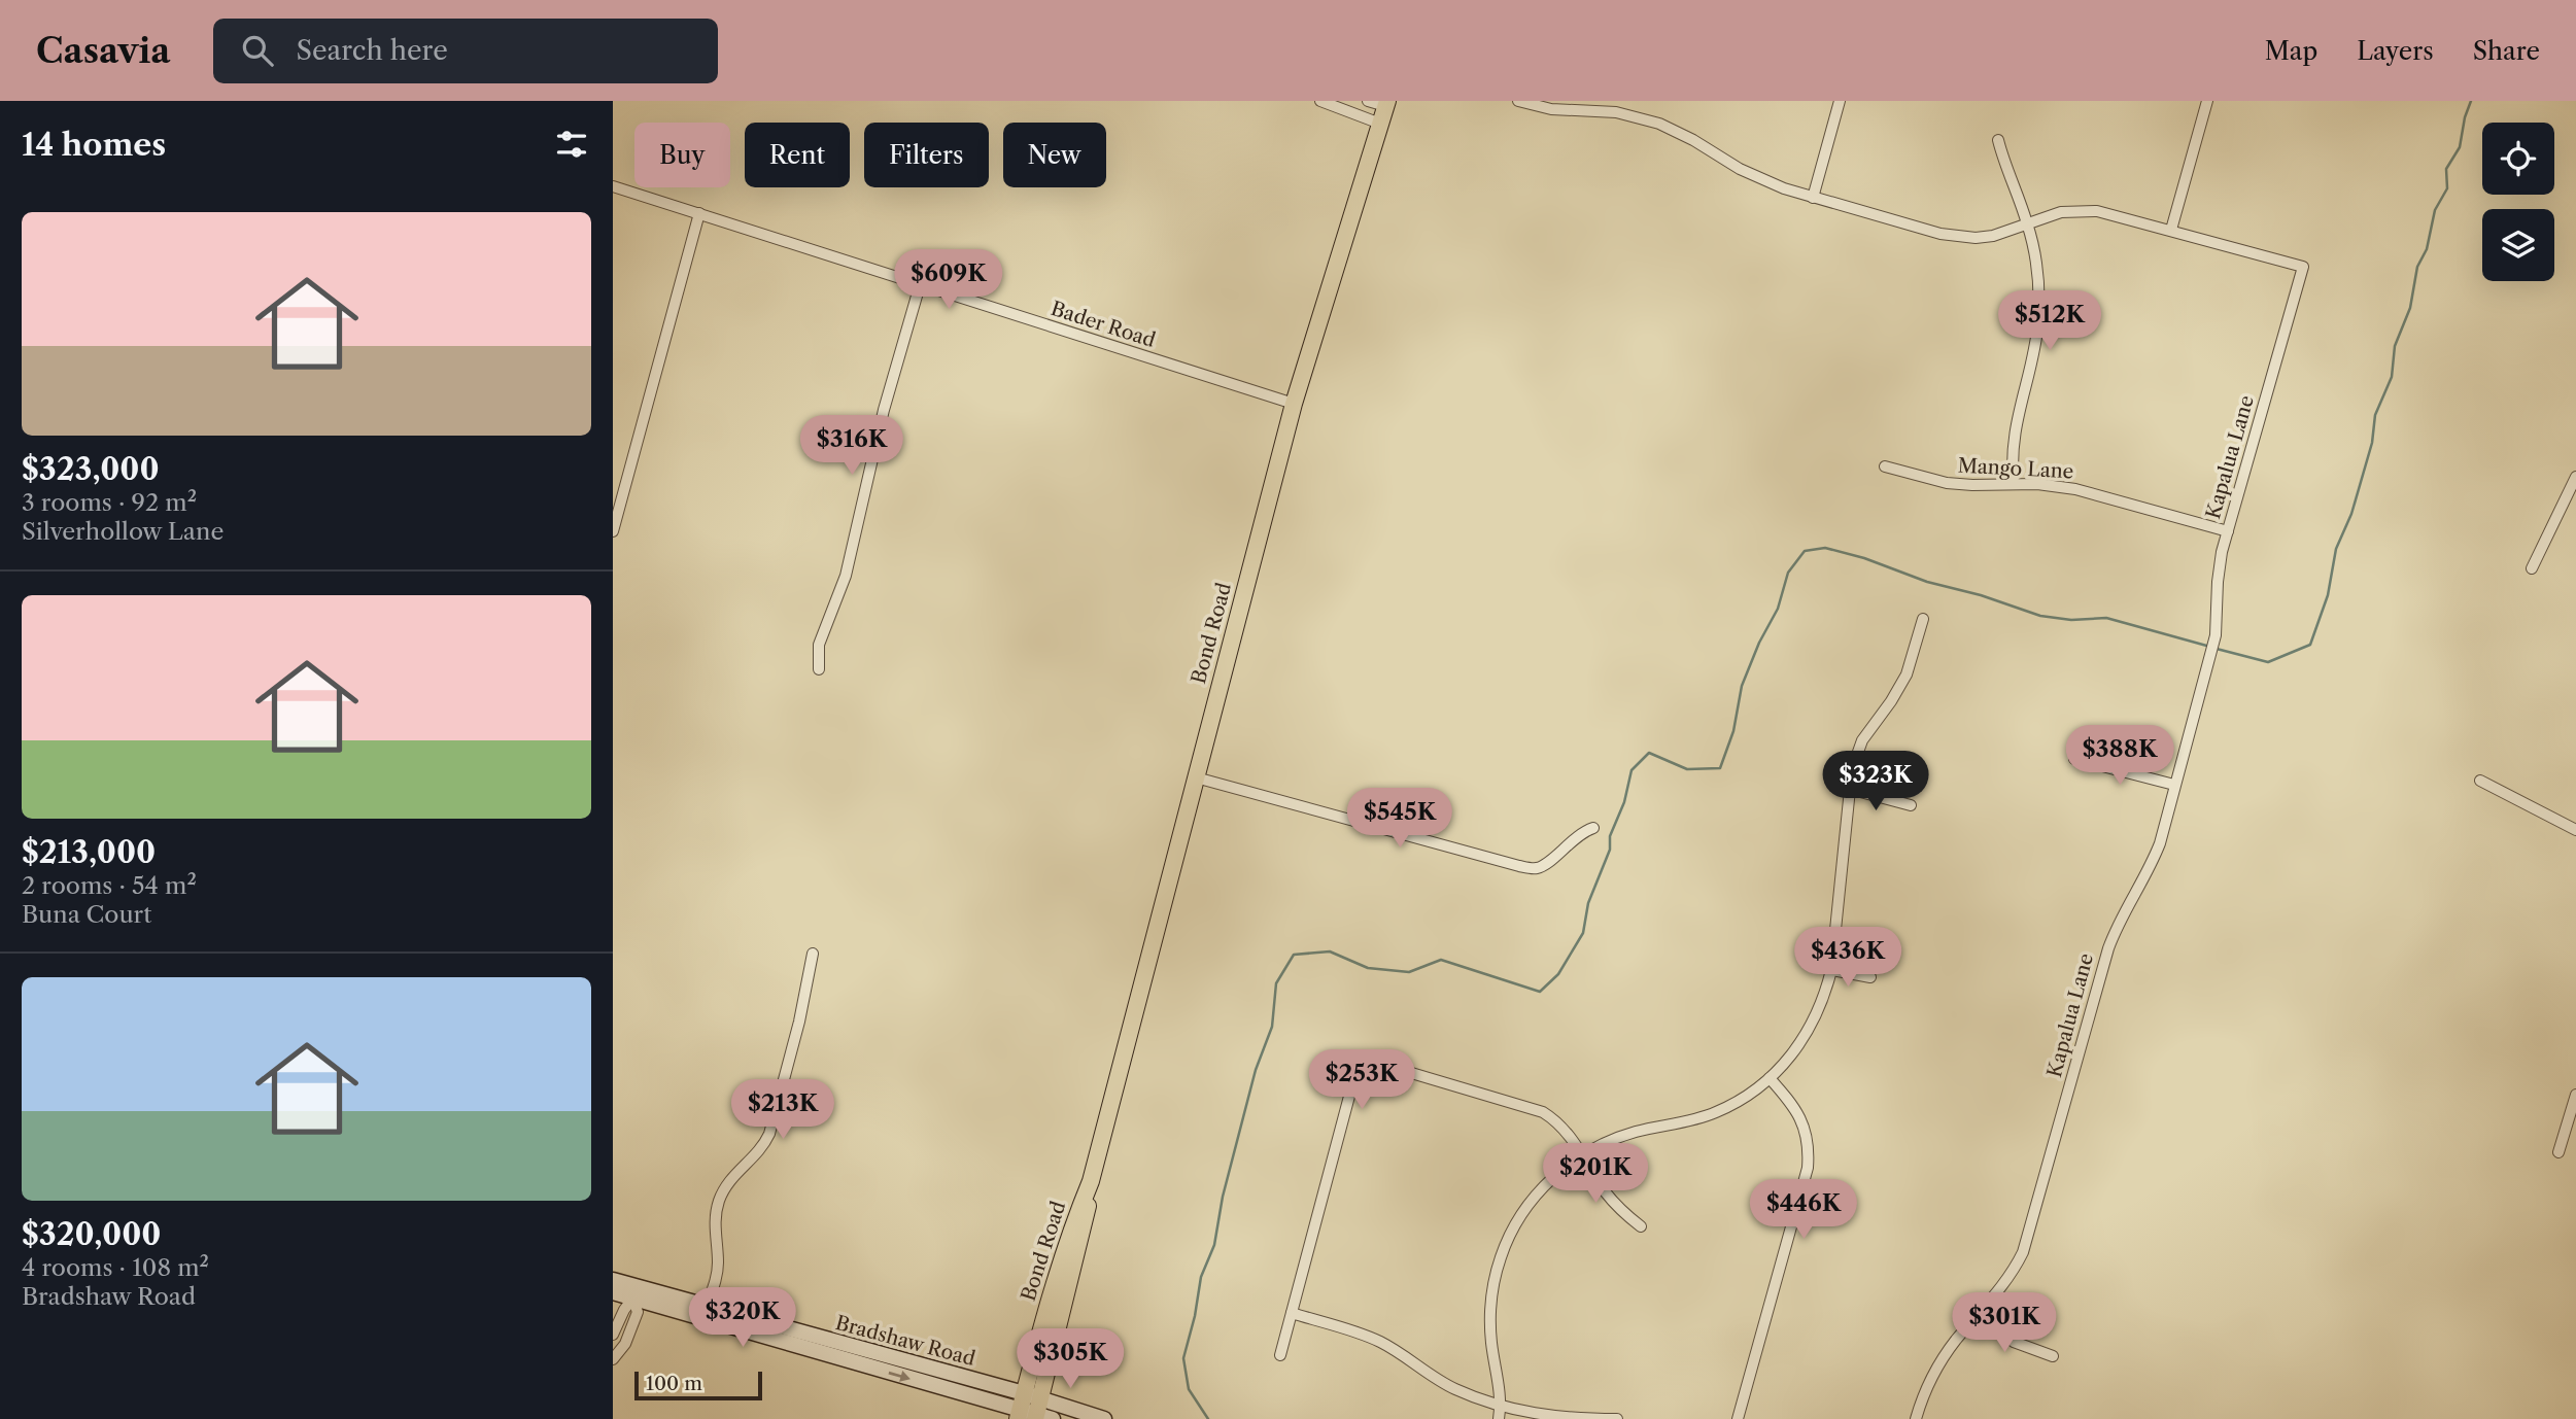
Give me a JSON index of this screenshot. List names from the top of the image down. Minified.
{"streets":{"main road":["Bond Road","Bradshaw Road"],"street":["Bader Road","Kapalua Lane","Mango Lane"]},"crossings":[["Bader Road","Bond Road"],["Kapalua Lane","Mango Lane"],["Bond Road","Bradshaw Road"]],"scale_bar":"100 m","page":{"header":"Casavia","search":"Search here","nav":["Map","Layers","Share"],"heading":"14 homes","chip":["Buy","Rent","Filters","New"],"list":[{"name":"$323,000","note":"3 rooms · 92 m² · Silverhollow Lane"},{"name":"$213,000","note":"2 rooms · 54 m² · Buna Court"},{"name":"$320,000","note":"4 rooms · 108 m² · Bradshaw Road"}],"price":["$609K","$512K","$316K","$388K","$323K","$545K","$436K","$253K","$213K","$201K","$446K","$320K","$301K","$305K"],"scale":"100 m"}}
